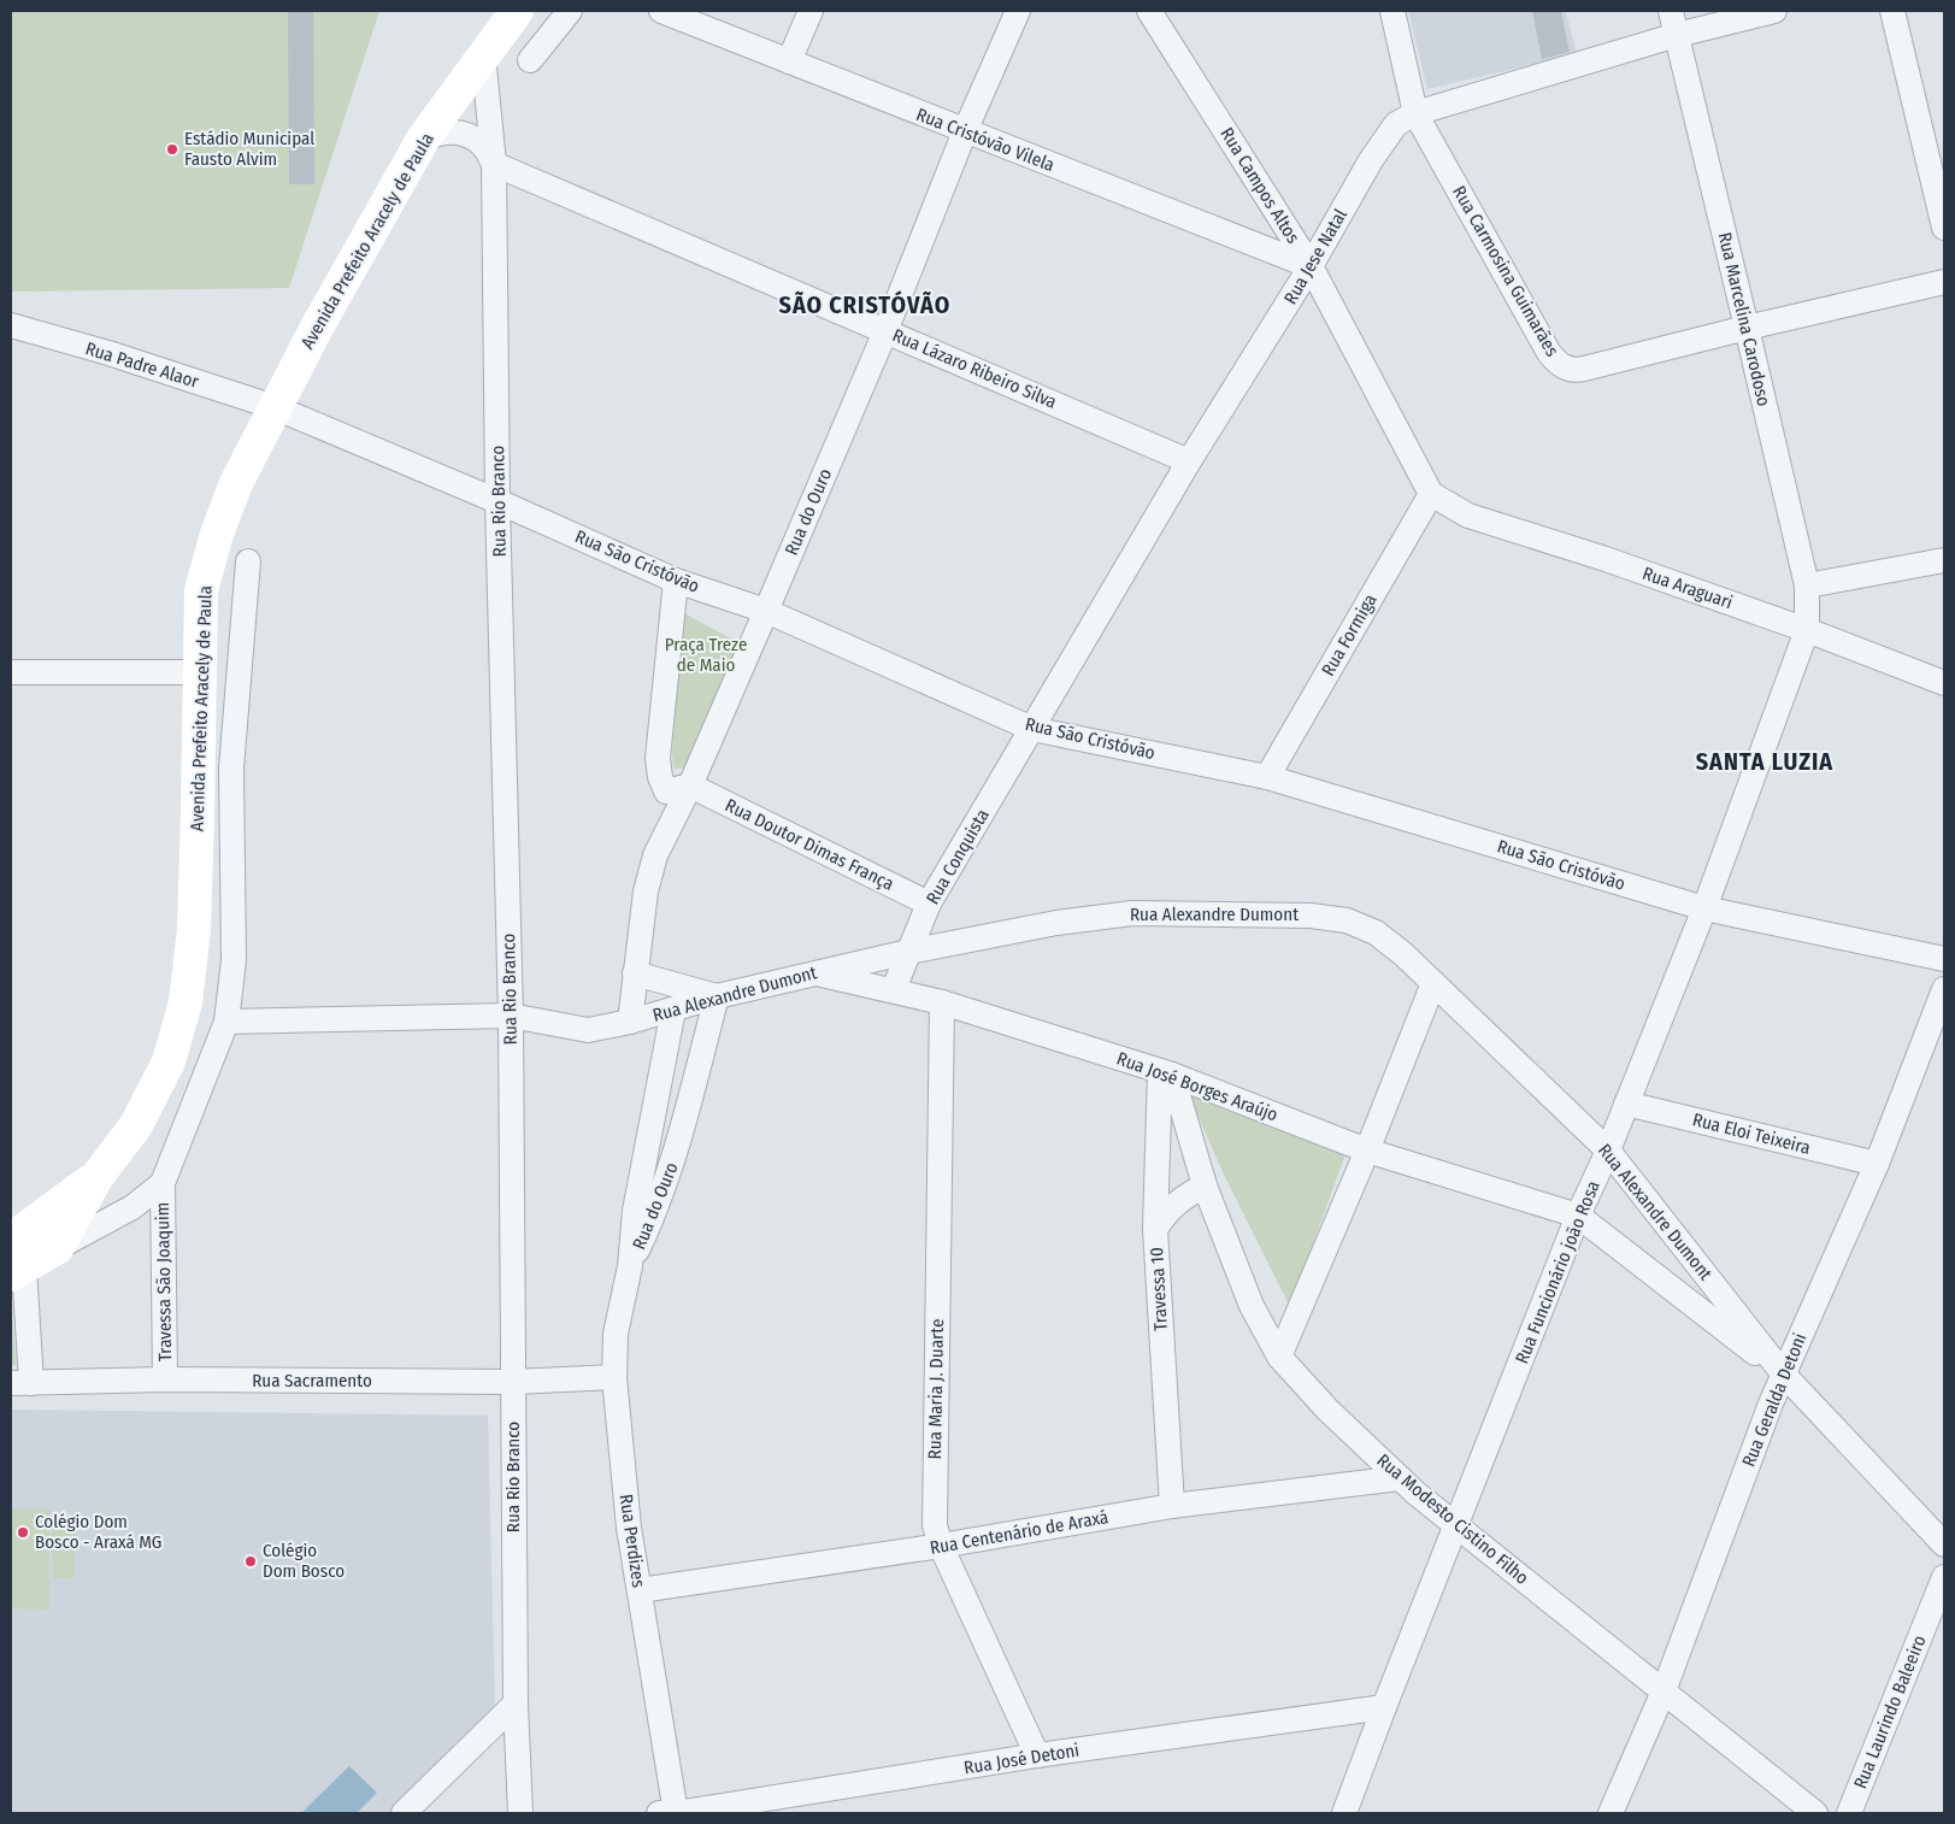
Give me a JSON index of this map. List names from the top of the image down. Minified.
{"streets":{"main road":["Avenida Prefeito Aracely de Paula"],"street":["Rua Cristóvão Vilela","Rua Campos Altos","Rua Jese Natal","Rua Carmosina Guimarães","Rua Marcelina Carodoso","Rua Padre Alaor","Rua Lázaro Ribeiro Silva","Rua Rio Branco","Rua do Ouro","Rua São Cristóvão","Rua Araguari","Rua Formiga","Rua Doutor Dimas França","Rua Conquista","Rua Alexandre Dumont","Rua José Borges Araújo","Rua Eloi Teixeira","Rua Funcionário joão Rosa","Travessa São Joaquim","Travessa 10","Rua Sacramento","Rua Maria J. Duarte","Rua Geralda Detoni","Rua Modesto Cistino Filho","Rua Centenário de Araxá","Rua Perdizes","Rua Laurindo Baleeiro","Rua José Detoni"]},"crossings":[["Rua Cristóvão Vilela","Rua Campos Altos"],["Rua Cristóvão Vilela","Rua Jese Natal"],["Rua Cristóvão Vilela","Rua do Ouro"],["Rua Campos Altos","Rua Jese Natal"],["Rua Campos Altos","Rua Araguari"],["Rua Campos Altos","Rua Formiga"],["Avenida Prefeito Aracely de Paula","Rua Padre Alaor"],["Avenida Prefeito Aracely de Paula","Rua Rio Branco"],["Avenida Prefeito Aracely de Paula","Rua São Cristóvão"],["Avenida Prefeito Aracely de Paula","Rua Alexandre Dumont"],["Avenida Prefeito Aracely de Paula","Travessa São Joaquim"],["Rua Jese Natal","Rua Carmosina Guimarães"],["Rua Jese Natal","Rua Marcelina Carodoso"],["Rua Jese Natal","Rua Lázaro Ribeiro Silva"],["Rua Jese Natal","Rua São Cristóvão"],["Rua Jese Natal","Rua Conquista"],["Rua Carmosina Guimarães","Rua Marcelina Carodoso"],["Rua Marcelina Carodoso","Rua Araguari"],["Rua Marcelina Carodoso","Rua Funcionário joão Rosa"],["Rua Padre Alaor","Rua São Cristóvão"],["Rua Lázaro Ribeiro Silva","Rua Rio Branco"],["Rua Lázaro Ribeiro Silva","Rua do Ouro"],["Rua Rio Branco","Rua São Cristóvão"],["Rua Rio Branco","Rua Alexandre Dumont"],["Rua Rio Branco","Rua Sacramento"],["Rua do Ouro","Rua São Cristóvão"],["Rua do Ouro","Rua Doutor Dimas França"],["Rua do Ouro","Rua Alexandre Dumont"],["Rua do Ouro","Rua Perdizes"],["Rua São Cristóvão","Rua Formiga"],["Rua São Cristóvão","Rua Conquista"],["Rua São Cristóvão","Rua Funcionário joão Rosa"],["Rua Araguari","Rua Formiga"],["Rua Araguari","Rua Funcionário joão Rosa"],["Rua Doutor Dimas França","Rua Conquista"],["Rua Conquista","Rua Alexandre Dumont"],["Rua Conquista","Rua José Borges Araújo"],["Rua Alexandre Dumont","Rua José Borges Araújo"],["Rua Alexandre Dumont","Rua Funcionário joão Rosa"],["Rua Alexandre Dumont","Rua Geralda Detoni"],["Rua José Borges Araújo","Rua Funcionário joão Rosa"],["Rua José Borges Araújo","Travessa 10"],["Rua José Borges Araújo","Rua Maria J. Duarte"],["Rua José Borges Araújo","Rua Modesto Cistino Filho"],["Rua Eloi Teixeira","Rua Funcionário joão Rosa"],["Rua Eloi Teixeira","Rua Geralda Detoni"],["Rua Funcionário joão Rosa","Rua Modesto Cistino Filho"],["Rua Funcionário joão Rosa","Rua José Detoni"],["Travessa São Joaquim","Rua Sacramento"],["Travessa 10","Rua Modesto Cistino Filho"],["Travessa 10","Rua Centenário de Araxá"],["Rua Sacramento","Rua Perdizes"],["Rua Maria J. Duarte","Rua Centenário de Araxá"],["Rua Maria J. Duarte","Rua José Detoni"],["Rua Geralda Detoni","Rua Modesto Cistino Filho"],["Rua Modesto Cistino Filho","Rua Centenário de Araxá"],["Rua Centenário de Araxá","Rua Perdizes"],["Rua Perdizes","Rua José Detoni"]],"districts":["SÃO CRISTÓVÃO","SANTA LUZIA"],"parks":["Praça Treze de Maio"],"places":["Estádio Municipal Fausto Alvim","Colégio Dom Bosco - Araxá MG","Colégio Dom Bosco"]}
